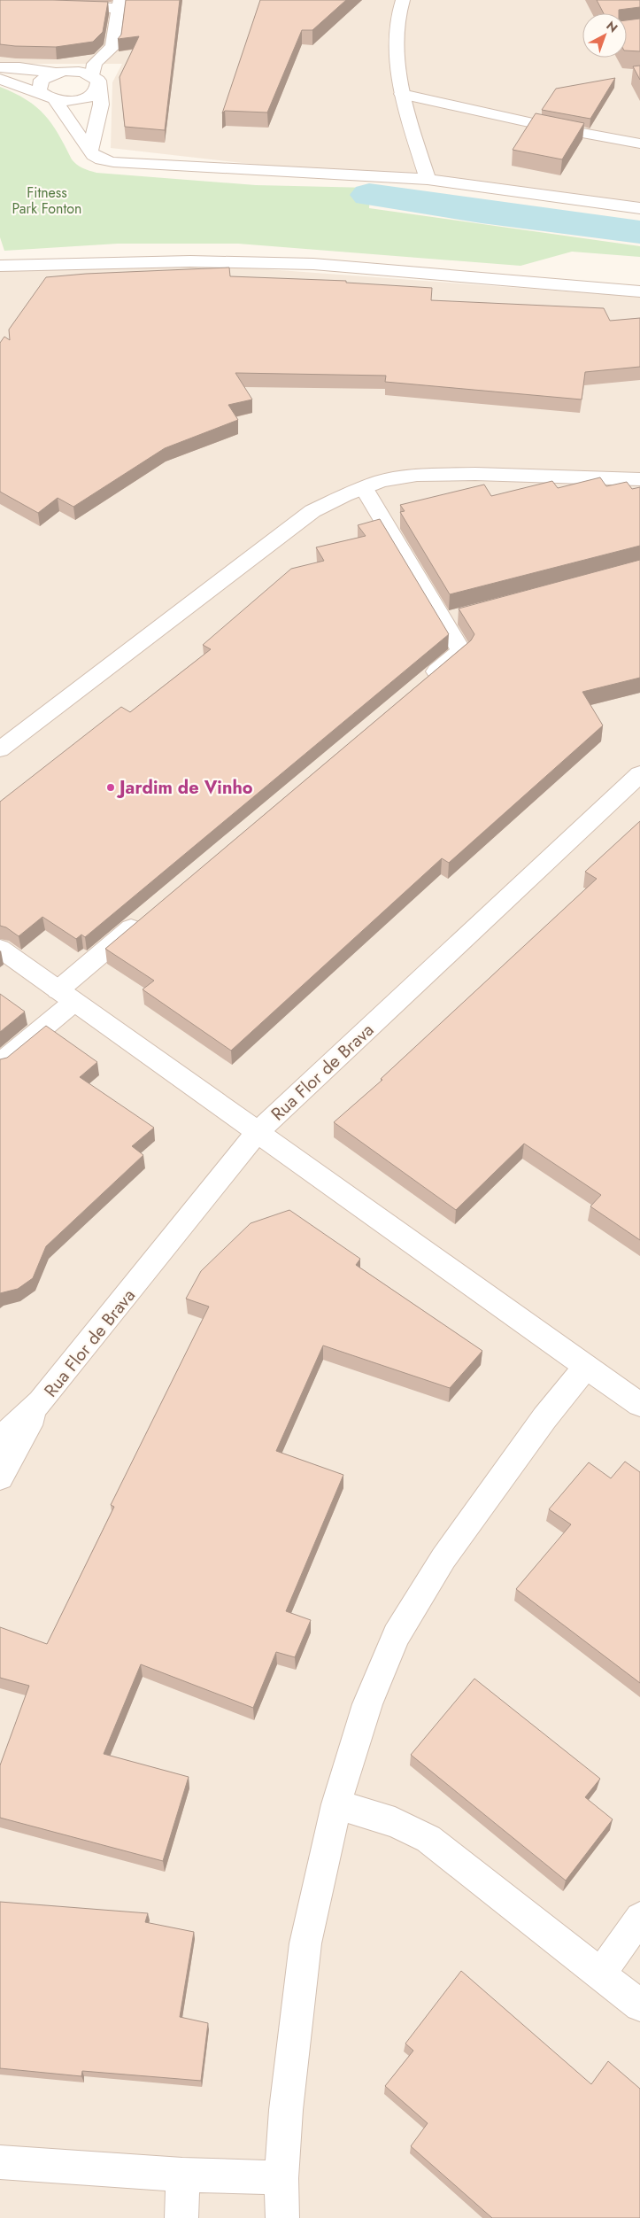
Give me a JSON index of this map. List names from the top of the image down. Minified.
{"streets":{"street":["Rua Flor de Brava"]},"parks":["Fitness Park Fonton"],"places":["Jardim de Vinho"],"north":"top right"}
